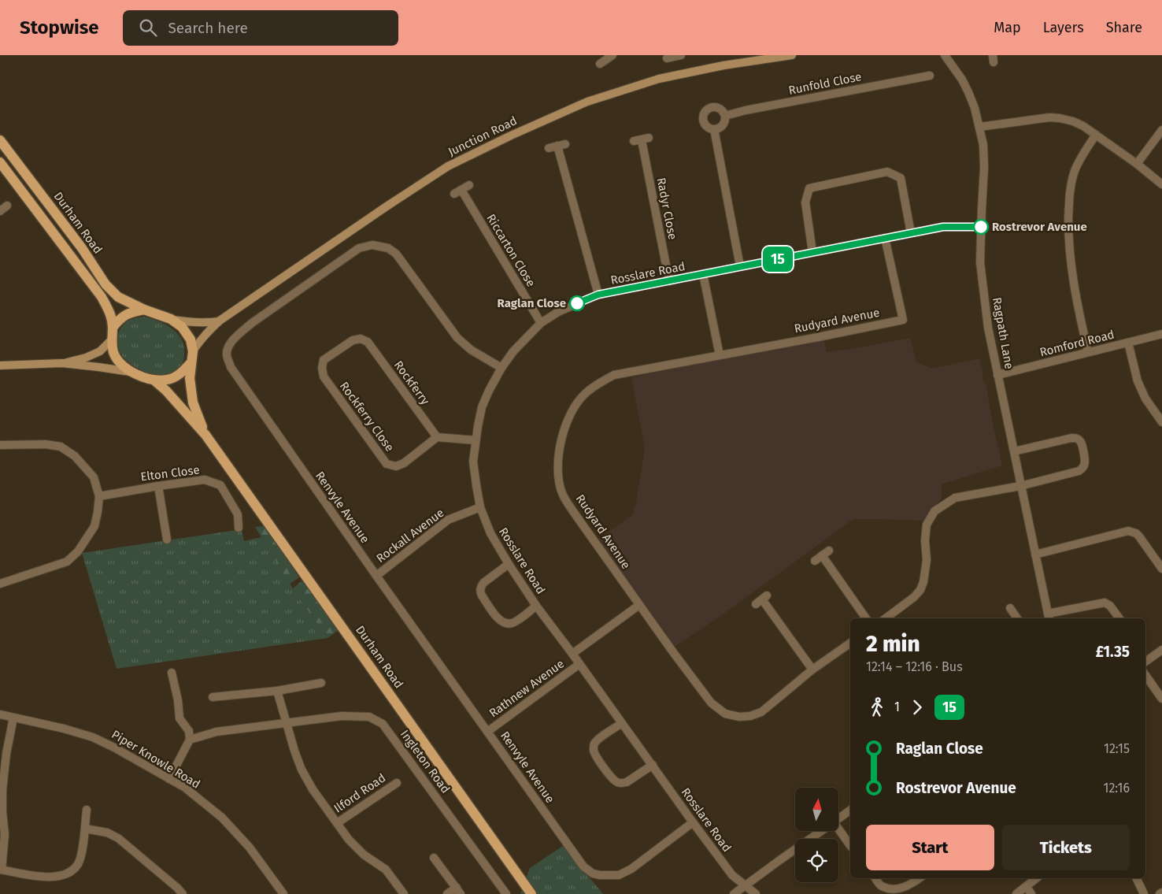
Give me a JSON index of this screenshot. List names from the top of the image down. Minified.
{"streets":{"main road":["Junction Road","Durham Road"],"street":["Runfold Close","Radyr Close","Riccarton Close","Rosslare Road","Rudyard Avenue","Ragpath Lane","Romford Road","Rockferry","Rockferry Close","Elton Close","Renvyle Avenue","Rockall Avenue","Rathnew Avenue","Piper Knowle Road","Ingleton Road","Ilford Road"]},"crossings":[["Junction Road","Durham Road"],["Radyr Close","Rosslare Road"],["Riccarton Close","Rosslare Road"],["Rosslare Road","Rudyard Avenue"],["Rosslare Road","Ragpath Lane"],["Rosslare Road","Renvyle Avenue"],["Rosslare Road","Rockall Avenue"],["Rosslare Road","Rathnew Avenue"],["Ragpath Lane","Romford Road"],["Rockferry","Rockferry Close"],["Renvyle Avenue","Rockall Avenue"],["Renvyle Avenue","Rathnew Avenue"],["Ingleton Road","Ilford Road"]],"places":["Rostrevor Avenue","Raglan Close"],"lines":["bus line 15"],"north":"top","page":{"header":"Stopwise","search":"Search here","nav":["Map","Layers","Share"],"on_map":"15","heading":["2 min","12:14 – 12:16 · Bus","£1.35"],"legs":["1","15"],"list":[{"name":"Raglan Close","value":"12:15"},{"name":"Rostrevor Avenue","value":"12:16"}],"buttons":["Start","Tickets"]}}
